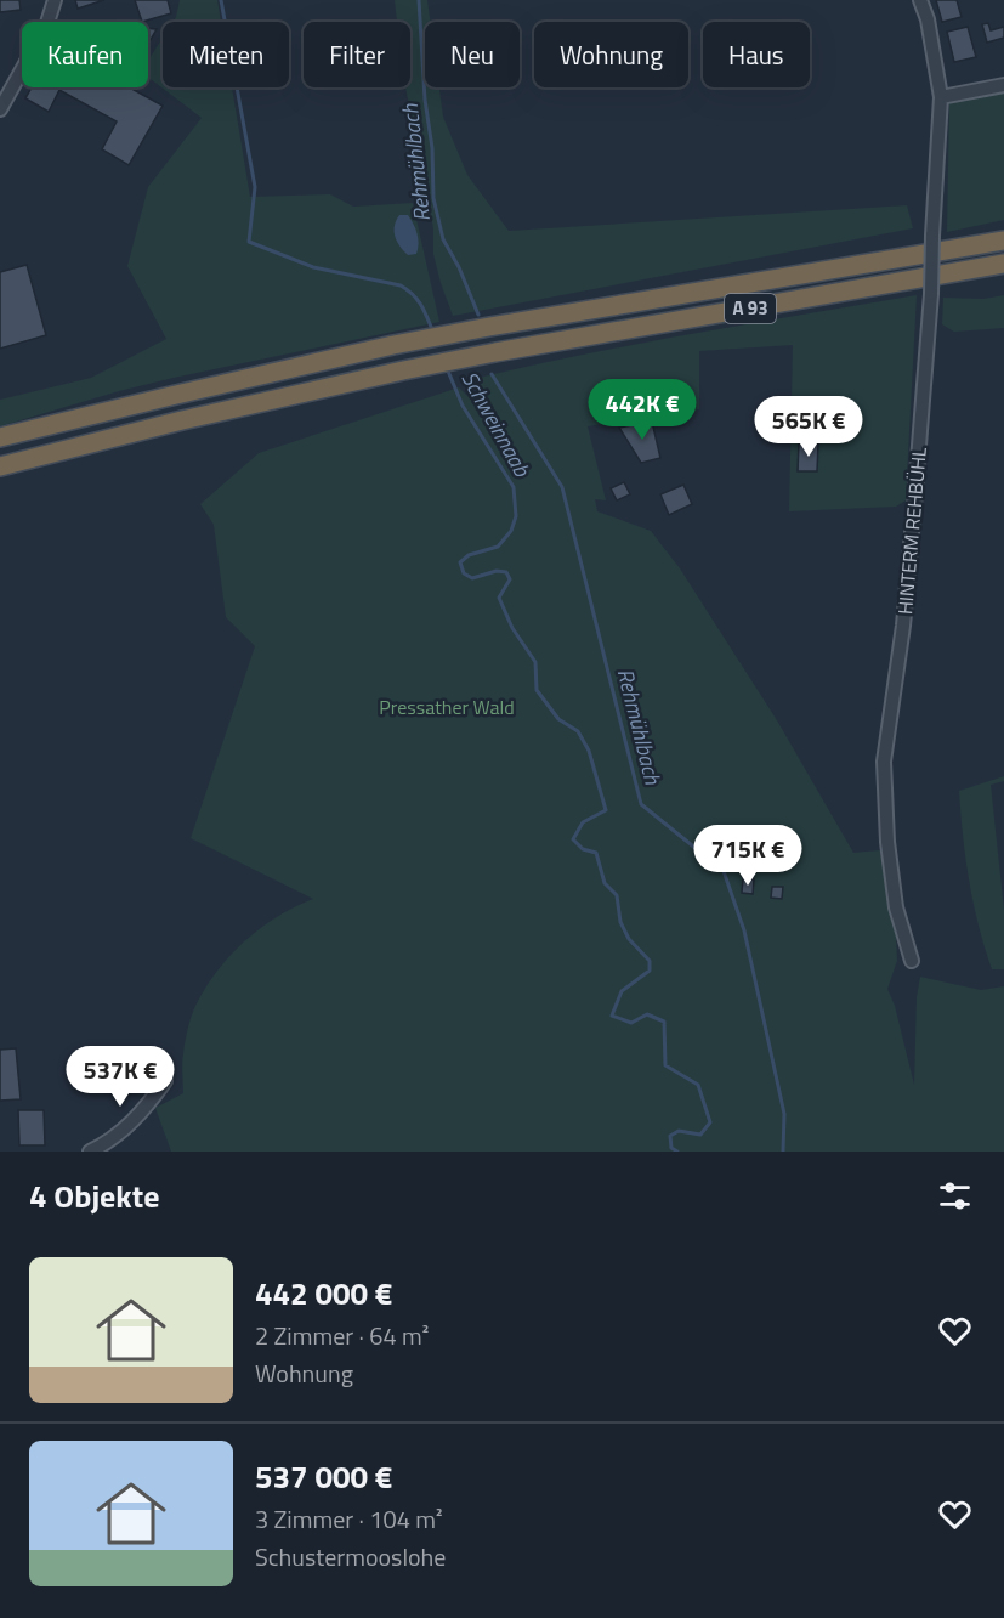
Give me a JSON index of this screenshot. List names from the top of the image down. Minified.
{"streets":{"highway":["A 93"],"street":["HINTERM REHBÜHL"]},"water":["Rehmühlbach","Schweinnaab"],"parks":["Pressather Wald"],"page":{"chip":["Kaufen","Mieten","Filter","Neu","Wohnung","Haus"],"price":["442K €","565K €","715K €","537K €"],"heading":"4 Objekte","list":[{"name":"442 000 €","note":"2 Zimmer · 64 m² · Wohnung"},{"name":"537 000 €","note":"3 Zimmer · 104 m² · Schustermooslohe"}]}}
